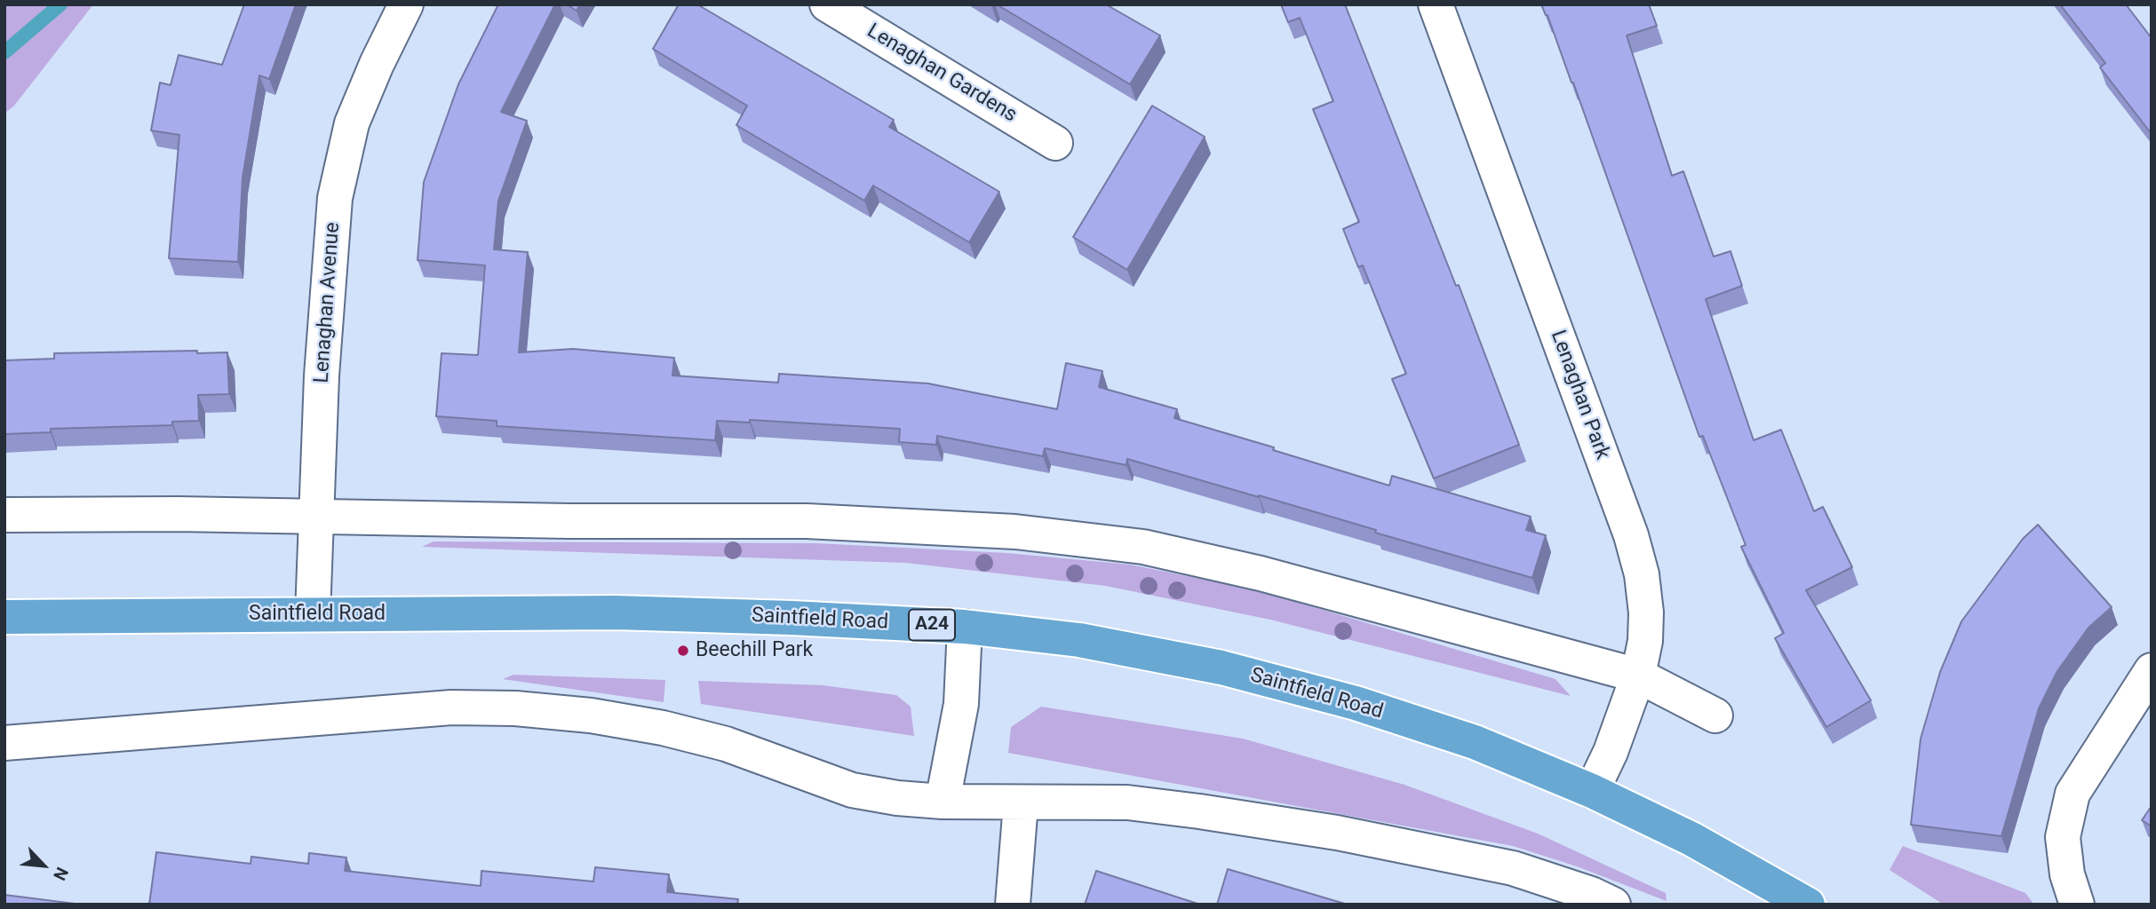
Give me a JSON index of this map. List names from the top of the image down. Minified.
{"streets":{"highway":["Saintfield Road","A24"],"street":["Lenaghan Gardens","Lenaghan Avenue","Lenaghan Park"]},"crossings":[["Lenaghan Avenue","Saintfield Road"],["Lenaghan Park","Saintfield Road"]],"places":["Beechill Park"],"north":"bottom right"}
